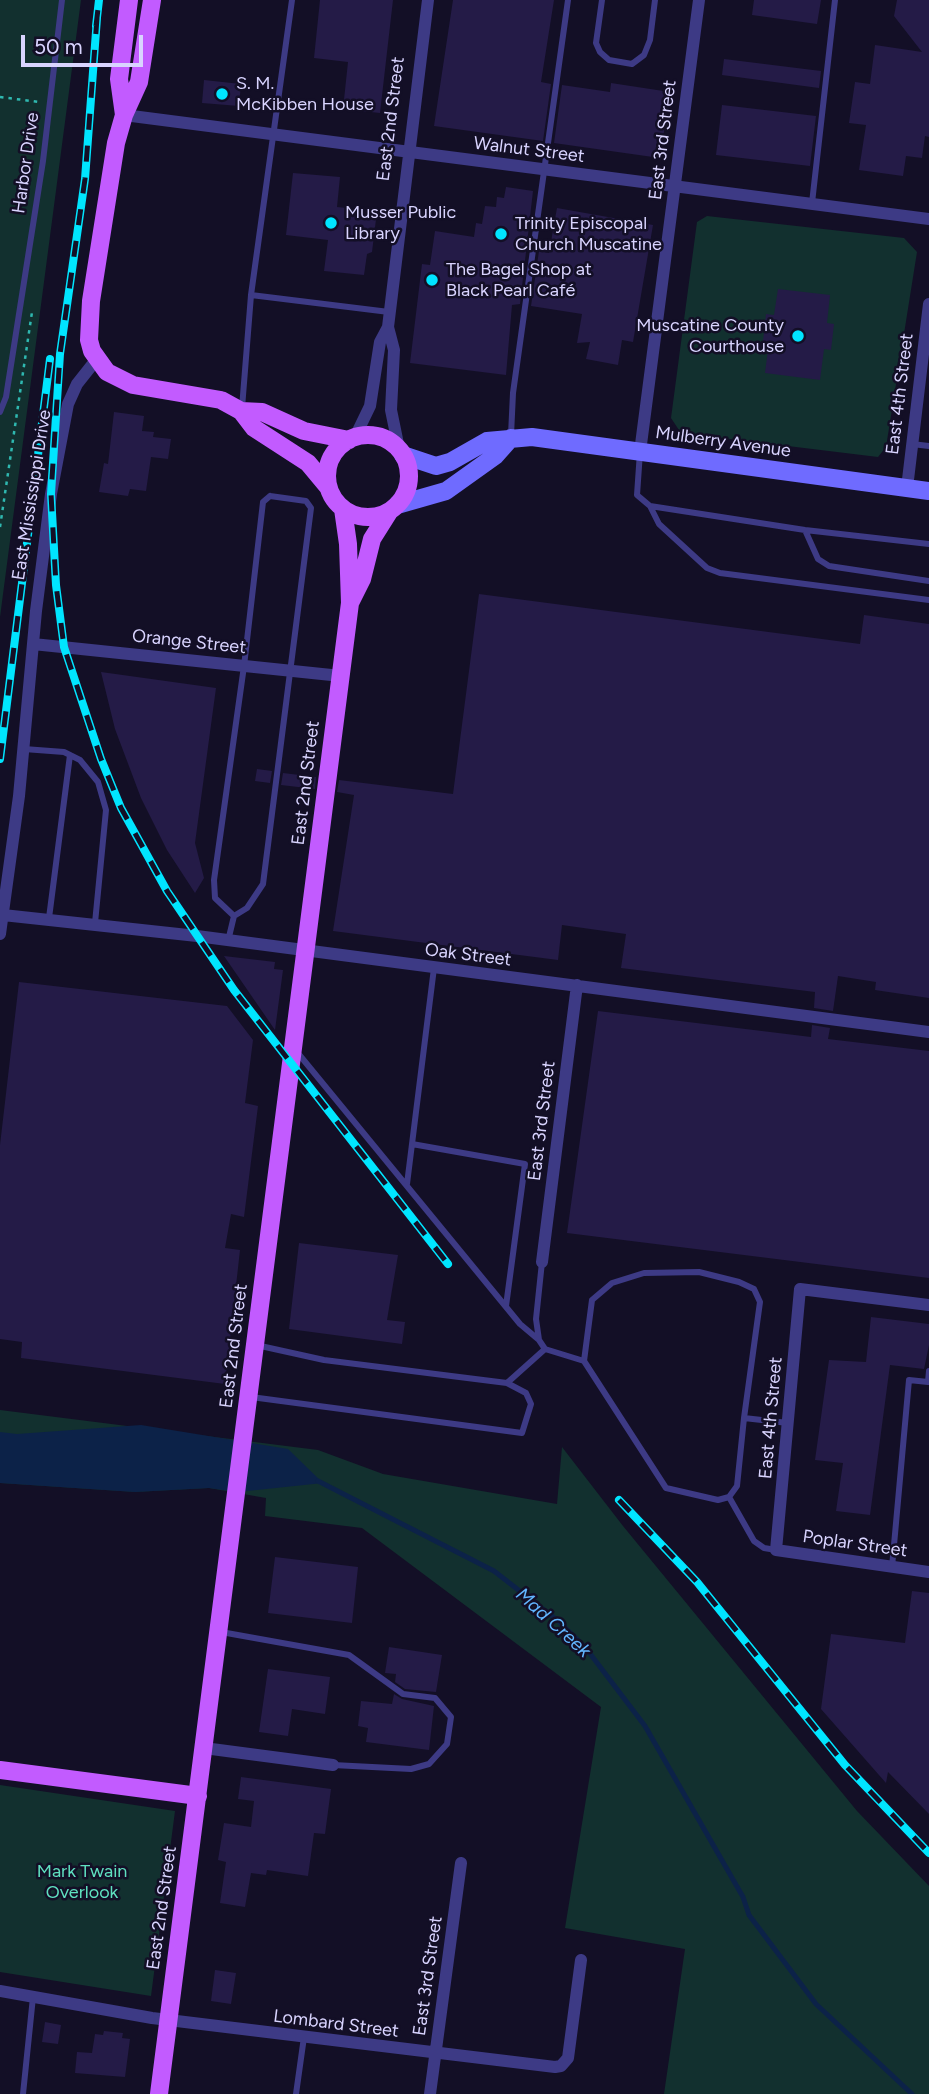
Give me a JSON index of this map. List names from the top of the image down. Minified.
{"streets":{"main road":["East 2nd Street","Mulberry Avenue"],"street":["East 3rd Street","Walnut Street","East 4th Street","East Mississippi Drive","Orange Street","Oak Street","Poplar Street","Lombard Street"],"lane":["Harbor Drive"]},"crossings":[["East 2nd Street","Walnut Street"],["East 2nd Street","Mulberry Avenue"],["East 2nd Street","Orange Street"],["East 2nd Street","Oak Street"],["East 2nd Street","Lombard Street"],["East 3rd Street","Walnut Street"],["East 3rd Street","Mulberry Avenue"],["East 3rd Street","Oak Street"],["East 3rd Street","Lombard Street"],["East 4th Street","Mulberry Avenue"],["East 4th Street","Poplar Street"],["East Mississippi Drive","Orange Street"],["East Mississippi Drive","Oak Street"]],"water":["Mad Creek"],"parks":["Mark Twain Overlook"],"places":["S. M. McKibben House","Musser Public Library","Trinity Episcopal Church Muscatine","The Bagel Shop at Black Pearl Café","Muscatine County Courthouse"],"scale_bar":"50 m"}
